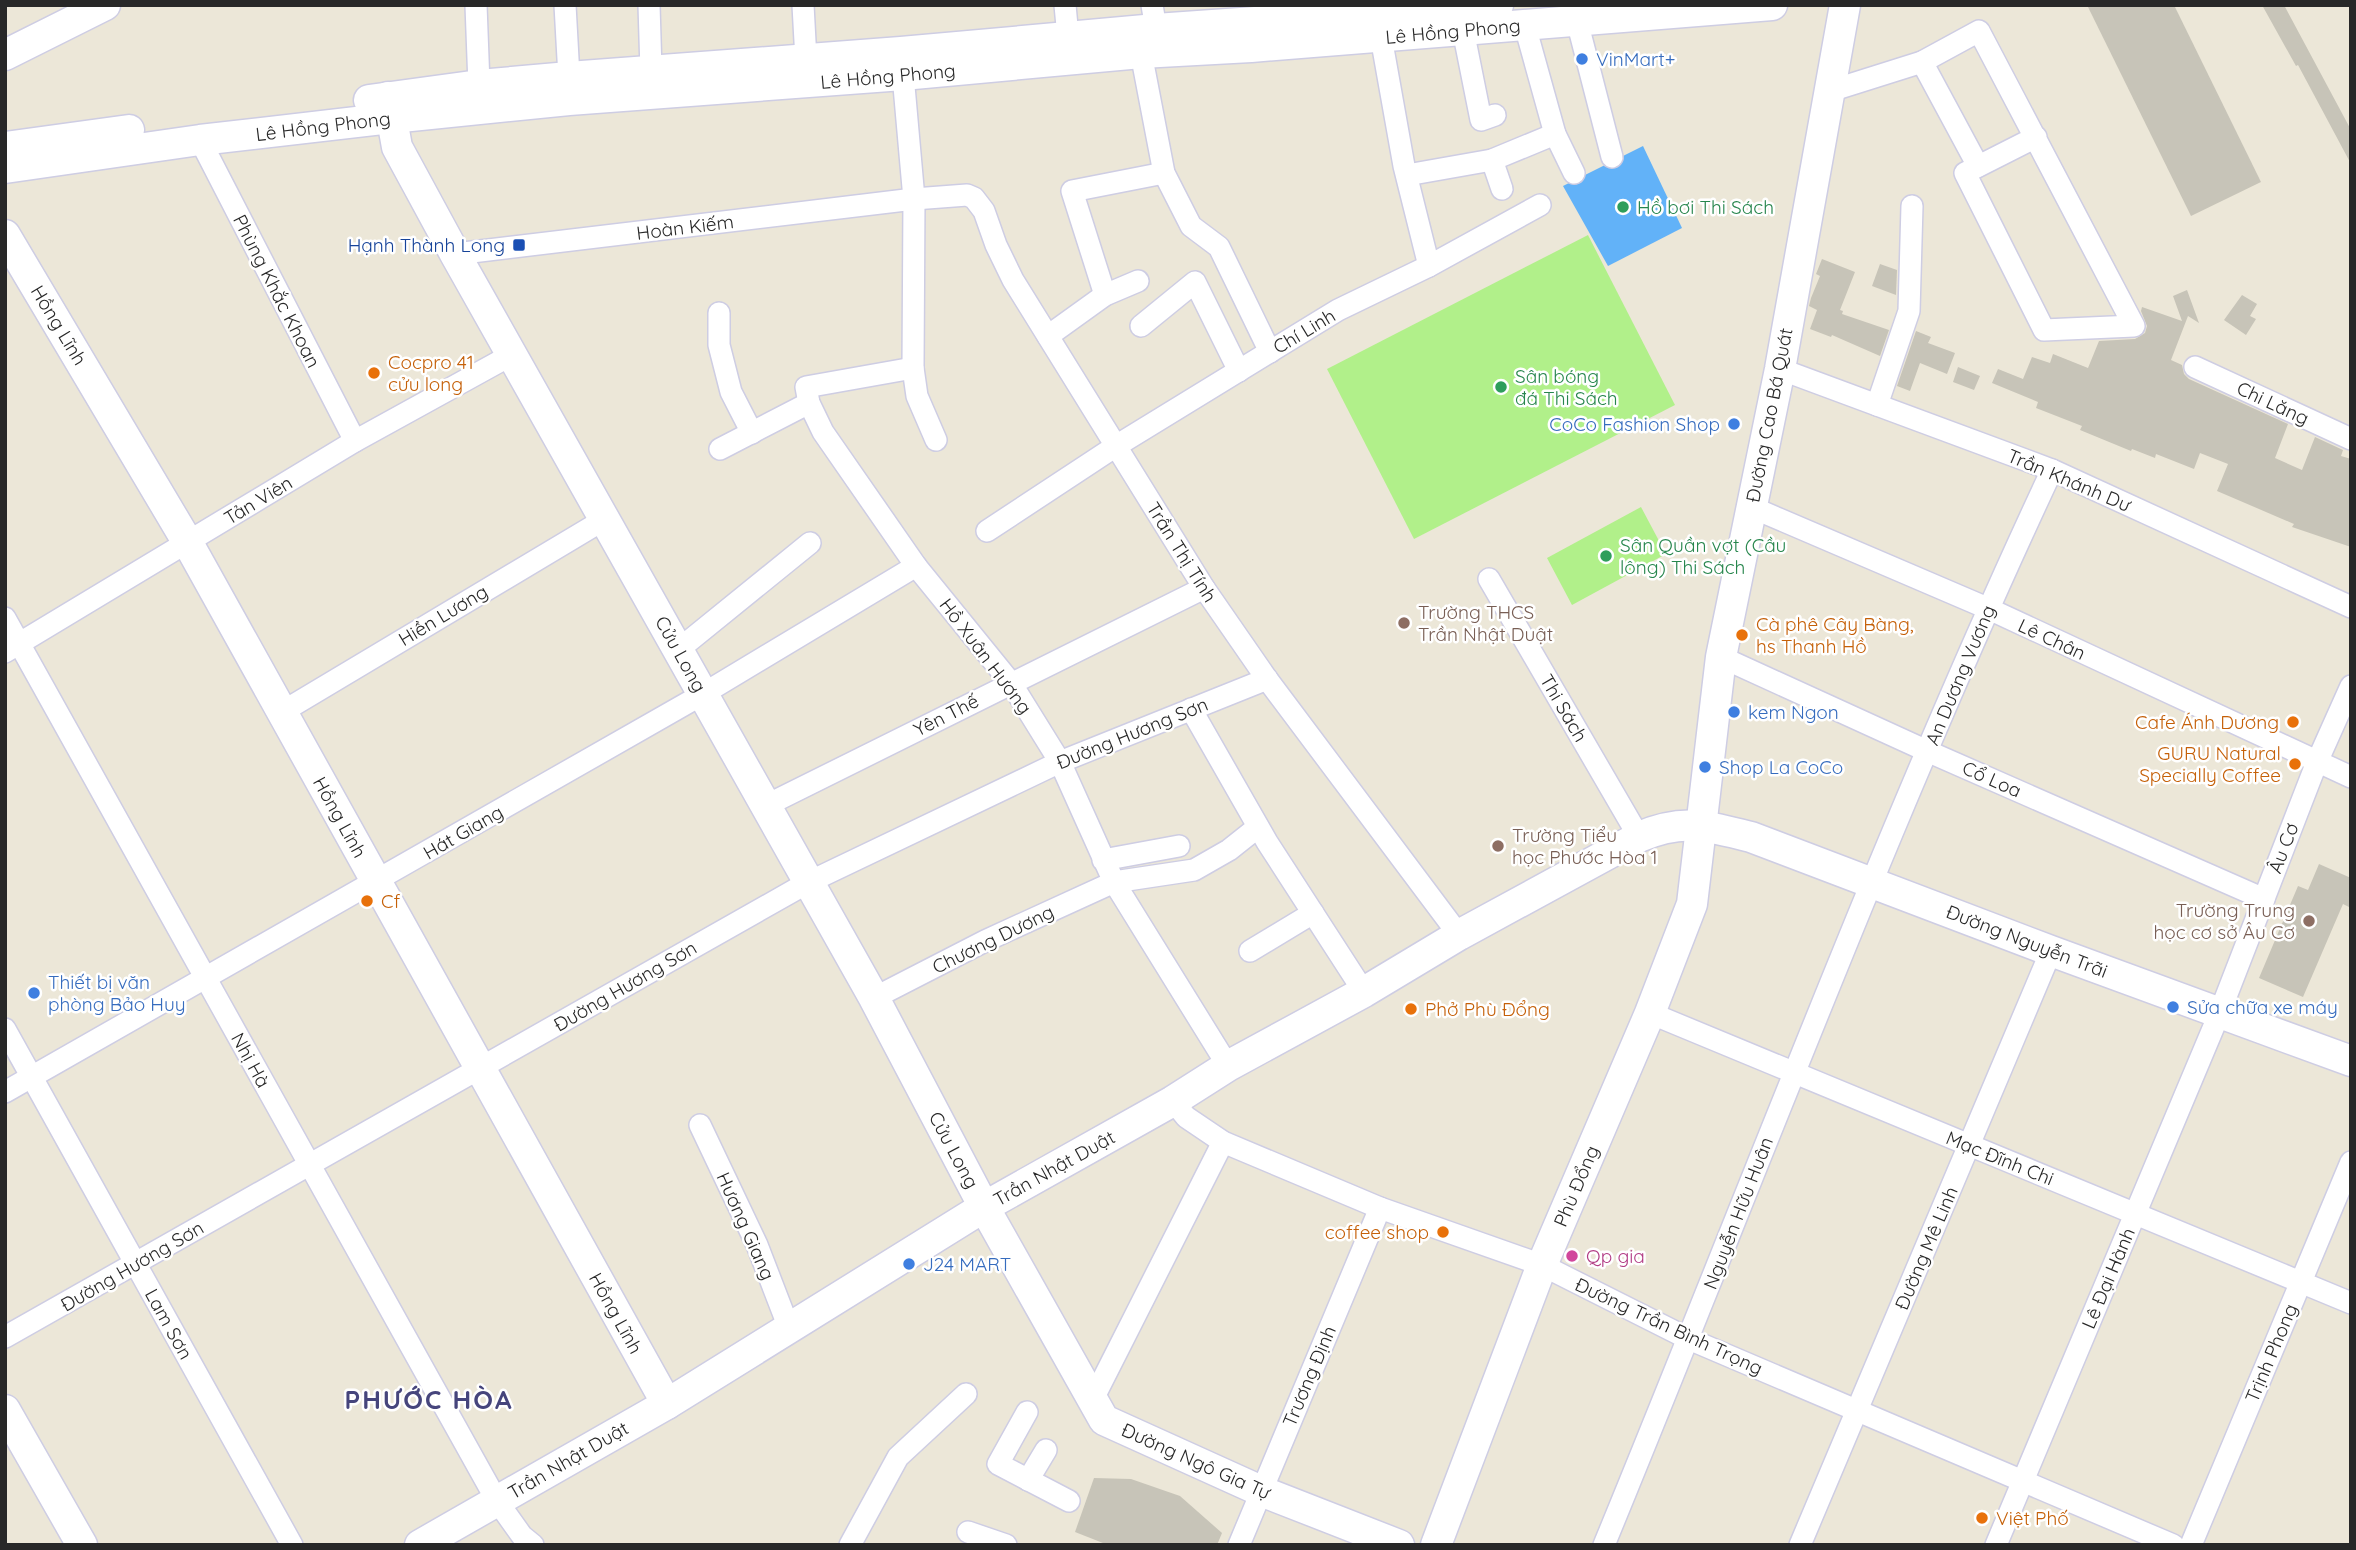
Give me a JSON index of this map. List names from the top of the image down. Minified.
{"streets":{"street":["Lê Hồng Phong","Hoàn Kiếm","Phùng Khắc Khoan","Hồng Lĩnh","Chí Linh","Chi Lăng","Đường Cao Bá Quát","Trần Khánh Dư","Tản Viên","Trần Thị Tính","Hiền Lương","Lê Chân","Cửu Long","Hồ Xuân Hương","An Dương Vương","Thi Sách","Yên Thế","Đường Hương Sơn","Cổ Loa","Hát Giang","Âu Cơ","Chương Dương","Đường Nguyễn Trãi","Nhị Hà","Mạc Đĩnh Chi","Trần Nhật Duật","Phù Đổng","Nguyễn Hữu Huân","Hương Giang","Đường Mê Linh","Lê Đại Hành","Lam Sơn","Đường Trần Bình Trọng","Trịnh Phong","Trương Định","Đường Ngô Gia Tự"]},"crossings":[["Lê Hồng Phong","Phùng Khắc Khoan"],["Lê Hồng Phong","Cửu Long"],["Hoàn Kiếm","Trần Thị Tính"],["Hoàn Kiếm","Cửu Long"],["Phùng Khắc Khoan","Tản Viên"],["Hồng Lĩnh","Tản Viên"],["Hồng Lĩnh","Hiền Lương"],["Hồng Lĩnh","Đường Hương Sơn"],["Hồng Lĩnh","Hát Giang"],["Hồng Lĩnh","Trần Nhật Duật"],["Chí Linh","Trần Thị Tính"],["Đường Cao Bá Quát","Trần Khánh Dư"],["Đường Cao Bá Quát","Lê Chân"],["Đường Cao Bá Quát","Cổ Loa"],["Đường Cao Bá Quát","Đường Nguyễn Trãi"],["Đường Cao Bá Quát","Trần Nhật Duật"],["Đường Cao Bá Quát","Phù Đổng"],["Trần Khánh Dư","An Dương Vương"],["Tản Viên","Cửu Long"],["Tản Viên","Nhị Hà"],["Trần Thị Tính","Yên Thế"],["Trần Thị Tính","Đường Hương Sơn"],["Trần Thị Tính","Trần Nhật Duật"],["Hiền Lương","Cửu Long"],["Lê Chân","An Dương Vương"],["Lê Chân","Âu Cơ"],["Cửu Long","Yên Thế"],["Cửu Long","Đường Hương Sơn"],["Cửu Long","Hát Giang"],["Cửu Long","Chương Dương"],["Cửu Long","Trần Nhật Duật"],["Cửu Long","Đường Ngô Gia Tự"],["Hồ Xuân Hương","Yên Thế"],["Hồ Xuân Hương","Đường Hương Sơn"],["Hồ Xuân Hương","Hát Giang"],["Hồ Xuân Hương","Chương Dương"],["Hồ Xuân Hương","Trần Nhật Duật"],["An Dương Vương","Cổ Loa"],["An Dương Vương","Đường Nguyễn Trãi"],["An Dương Vương","Nguyễn Hữu Huân"],["Thi Sách","Trần Nhật Duật"],["Đường Hương Sơn","Nhị Hà"],["Đường Hương Sơn","Lam Sơn"],["Cổ Loa","Âu Cơ"],["Hát Giang","Nhị Hà"],["Hát Giang","Lam Sơn"],["Âu Cơ","Đường Nguyễn Trãi"],["Âu Cơ","Lê Đại Hành"],["Đường Nguyễn Trãi","Trần Nhật Duật"],["Đường Nguyễn Trãi","Phù Đổng"],["Đường Nguyễn Trãi","Nguyễn Hữu Huân"],["Đường Nguyễn Trãi","Đường Mê Linh"],["Đường Nguyễn Trãi","Lê Đại Hành"],["Nhị Hà","Trần Nhật Duật"],["Mạc Đĩnh Chi","Phù Đổng"],["Mạc Đĩnh Chi","Nguyễn Hữu Huân"],["Mạc Đĩnh Chi","Đường Mê Linh"],["Mạc Đĩnh Chi","Lê Đại Hành"],["Mạc Đĩnh Chi","Trịnh Phong"],["Trần Nhật Duật","Phù Đổng"],["Trần Nhật Duật","Hương Giang"],["Trần Nhật Duật","Đường Trần Bình Trọng"],["Trần Nhật Duật","Đường Ngô Gia Tự"],["Phù Đổng","Đường Trần Bình Trọng"],["Nguyễn Hữu Huân","Đường Trần Bình Trọng"],["Đường Mê Linh","Đường Trần Bình Trọng"],["Lê Đại Hành","Đường Trần Bình Trọng"],["Đường Trần Bình Trọng","Trương Định"],["Trương Định","Đường Ngô Gia Tự"]],"districts":["PHƯỚC HÒA"],"places":{"other":["VinMart+","Hồ bơi Thi Sách","Cocpro 41 cửu long","Sân bóng đá Thi Sách","CoCo Fashion Shop","Sân Quần vợt (Cầu lông) Thi Sách","Trường THCS Trần Nhật Duật","Cà phê Cây Bàng, hs Thanh Hồ","kem Ngon","Cafe Ánh Dương","GURU Natural Specially Coffee","Shop La CoCo","Trường Tiểu học Phước Hòa 1","Cf","Trường Trung học cơ sở Âu Cơ","Thiết bị văn phòng Bảo Huy","Sửa chữa xe máy","Phở Phù Đổng","coffee shop","Qp gia","J24 MART","Việt Phố"],"transit":["Hạnh Thành Long"]}}
